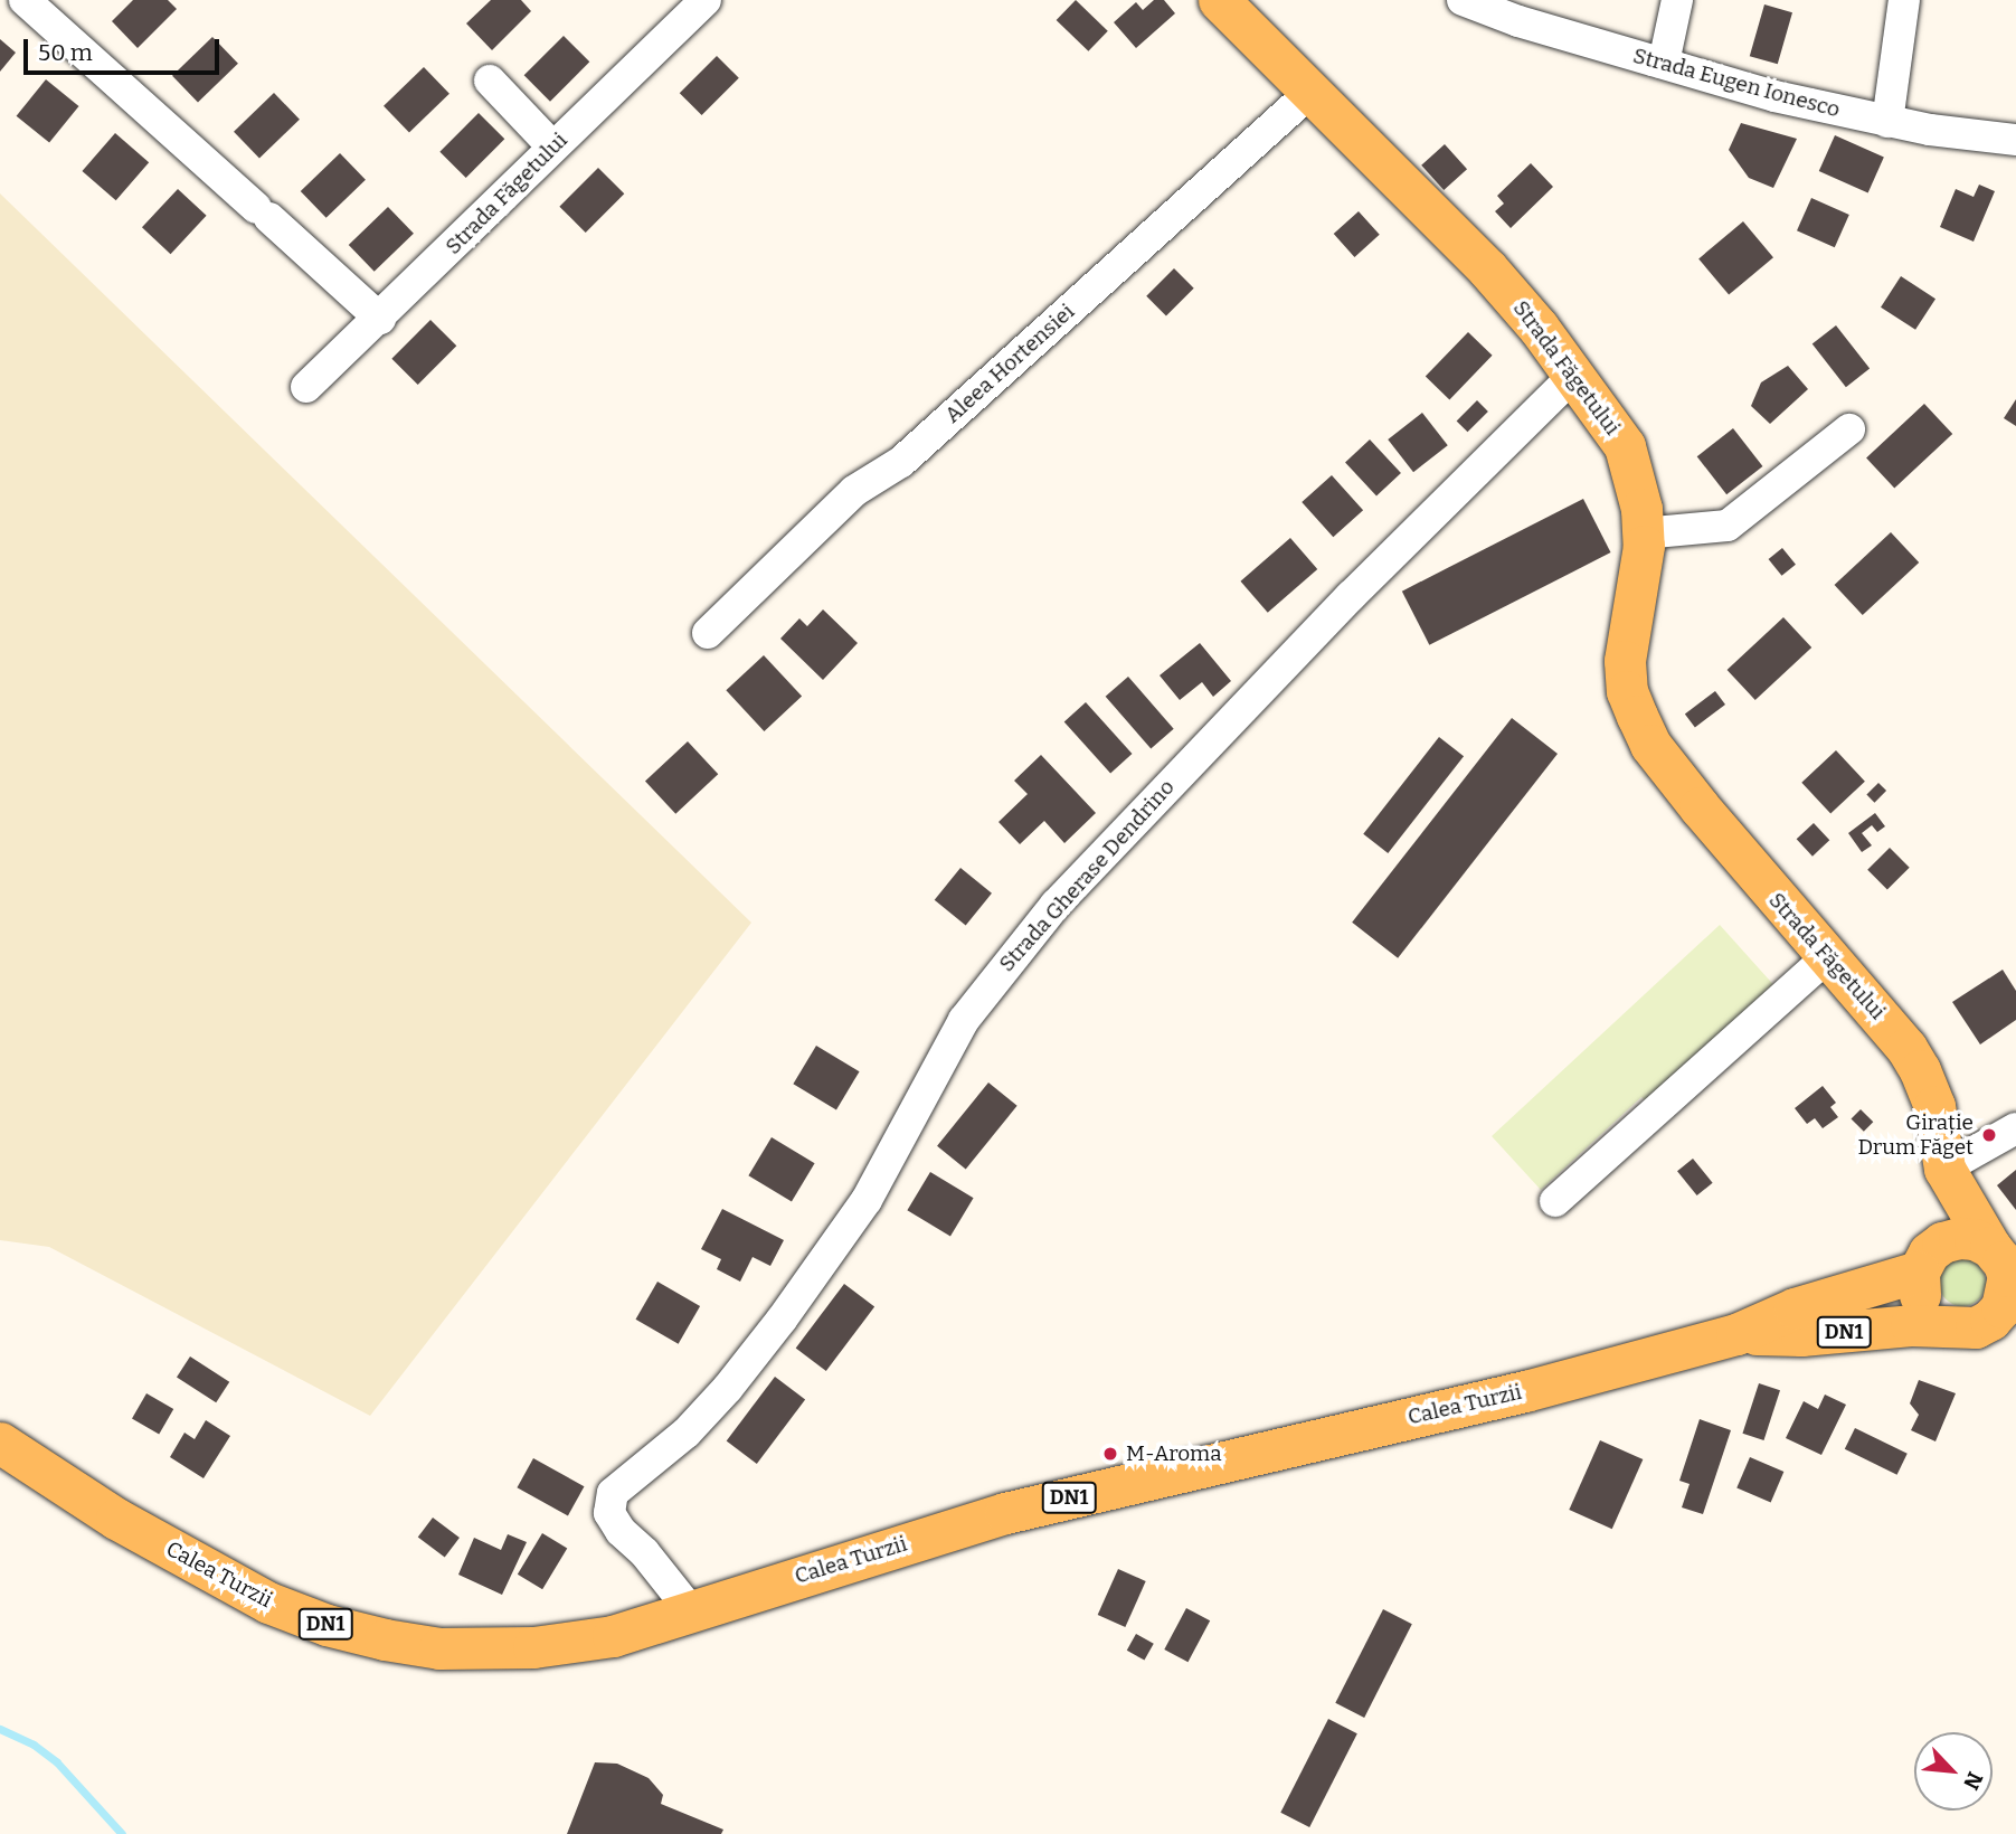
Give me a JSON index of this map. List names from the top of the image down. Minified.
{"streets":{"main road":["Strada Făgetului","DN1","Calea Turzii"],"street":["Strada Eugen Ionesco","Aleea Hortensiei","Strada Gherase Dendrino"]},"crossings":[["Strada Făgetului","Aleea Hortensiei"],["Strada Făgetului","Strada Gherase Dendrino"],["Strada Făgetului","Calea Turzii"],["Strada Gherase Dendrino","Calea Turzii"]],"places":["Girație Drum Făget","M-Aroma"],"scale_bar":"50 m","north":"bottom right"}
